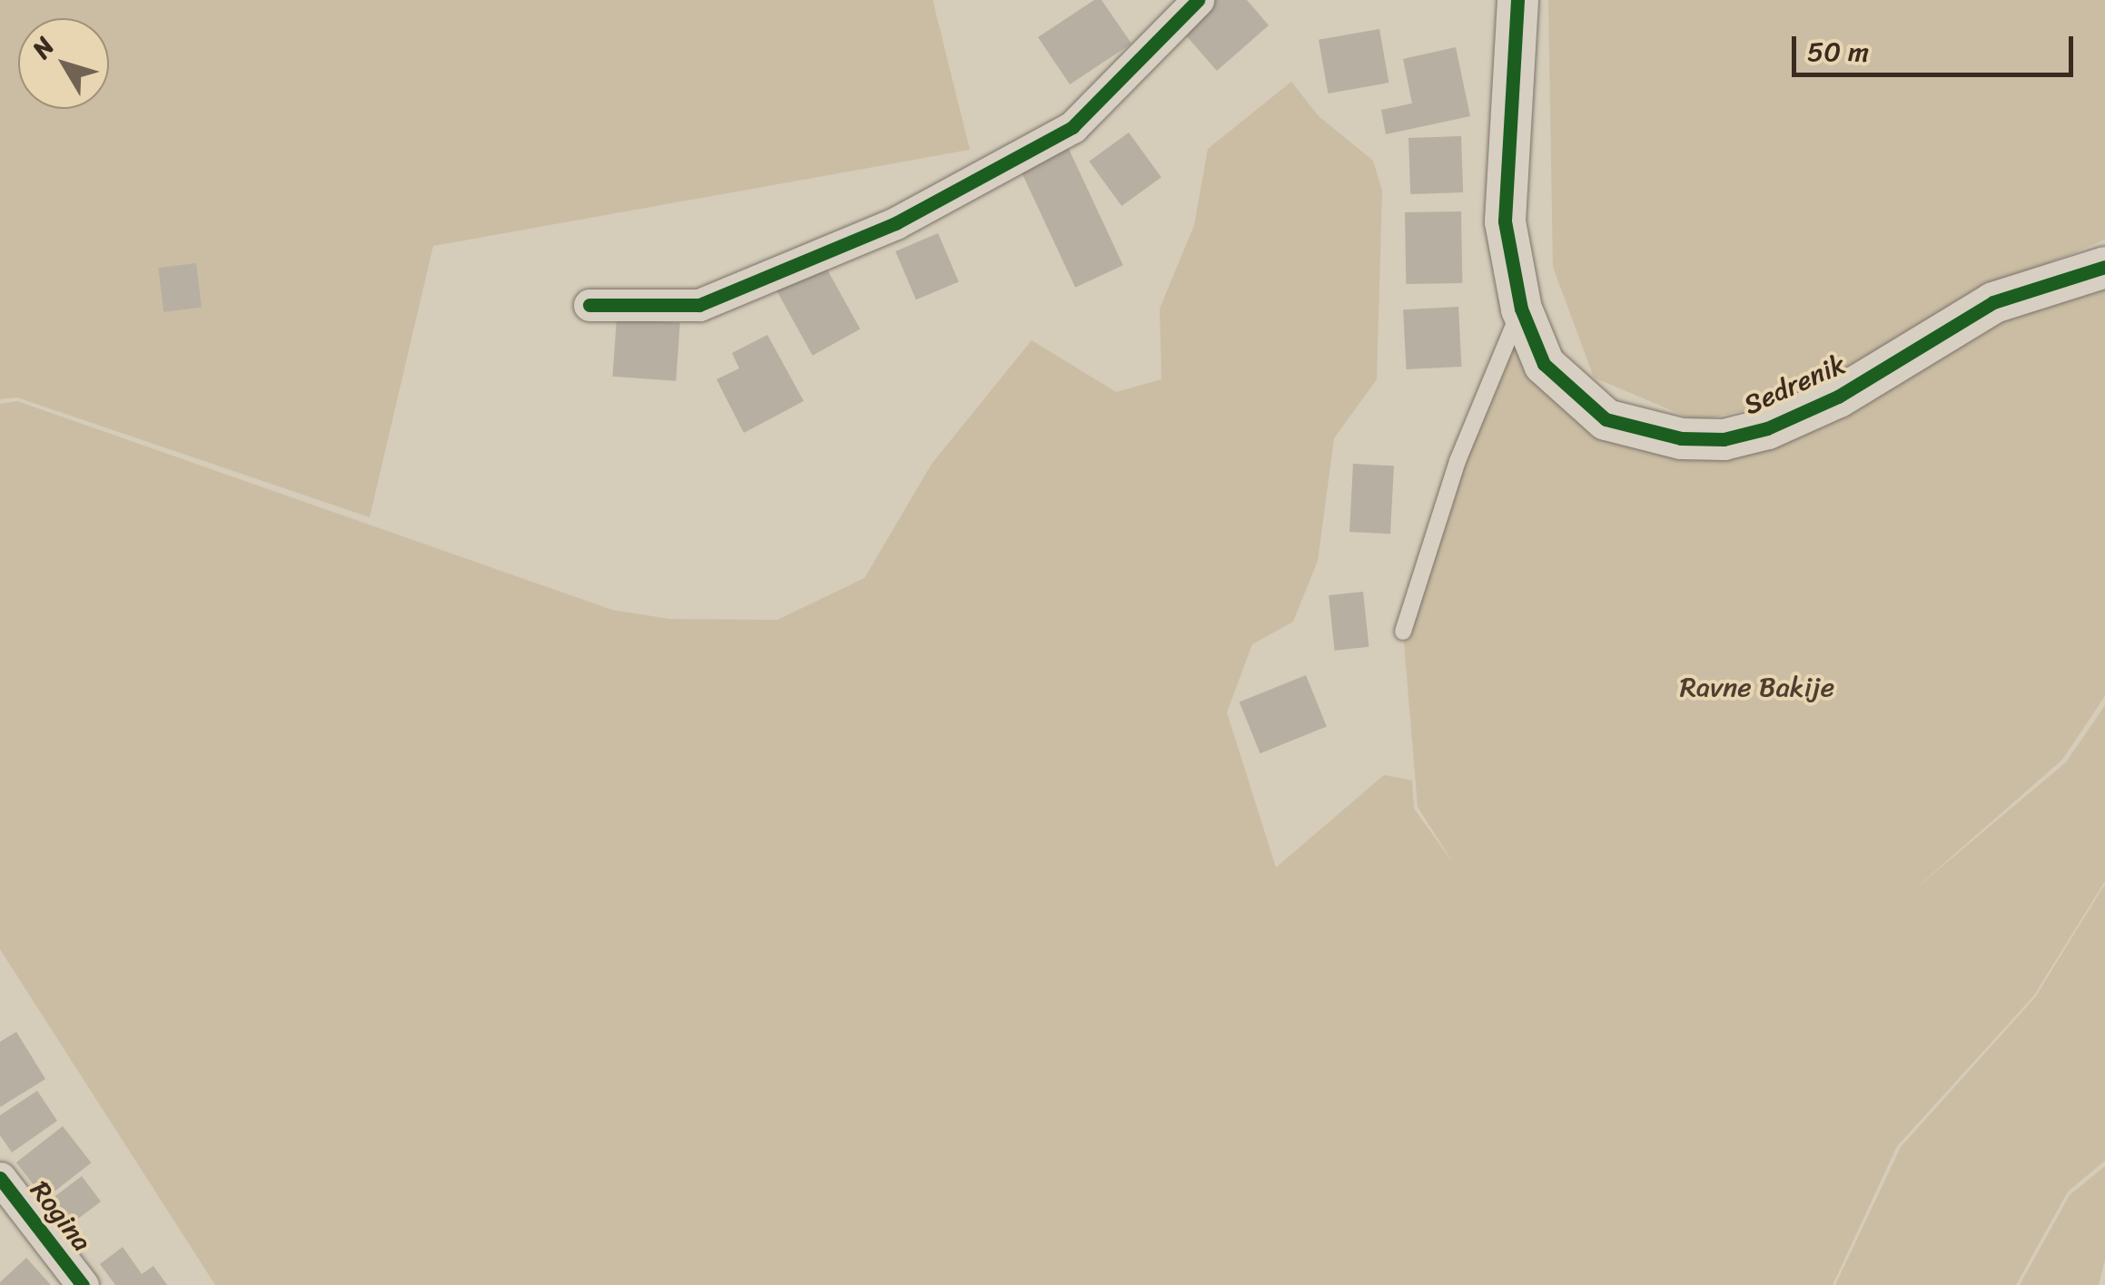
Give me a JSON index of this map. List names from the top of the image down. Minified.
{"streets":{"street":["Sedrenik","Rogina"]},"parks":["Ravne Bakije"],"scale_bar":"50 m","north":"top left"}
